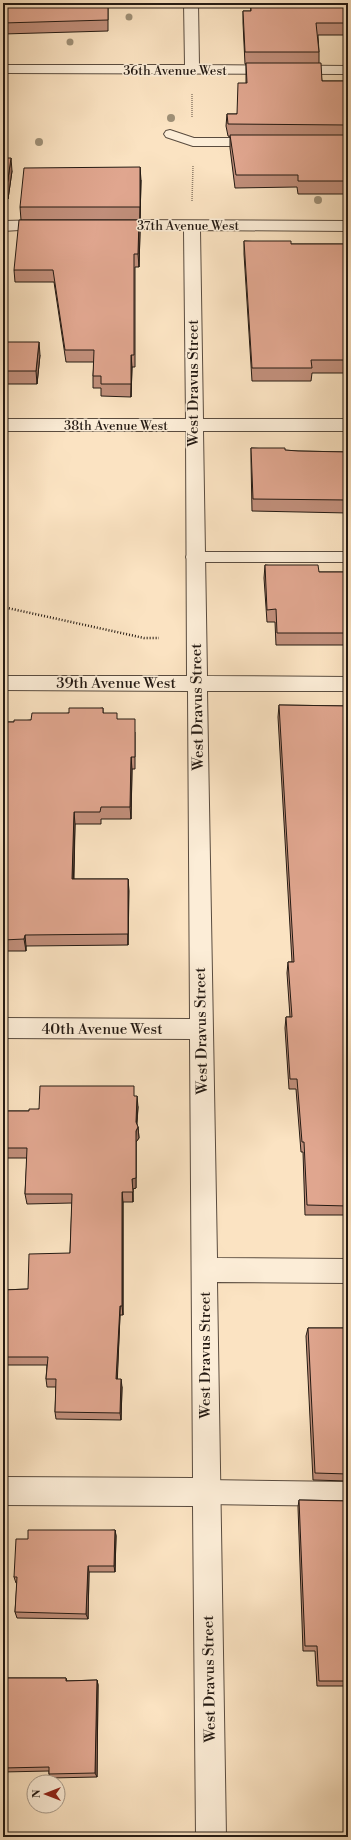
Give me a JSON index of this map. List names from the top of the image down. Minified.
{"streets":{"street":["36th Avenue West","37th Avenue West","West Dravus Street","38th Avenue West","39th Avenue West","40th Avenue West"]},"crossings":[["37th Avenue West","West Dravus Street"],["West Dravus Street","38th Avenue West"],["West Dravus Street","39th Avenue West"],["West Dravus Street","40th Avenue West"]],"north":"left"}
